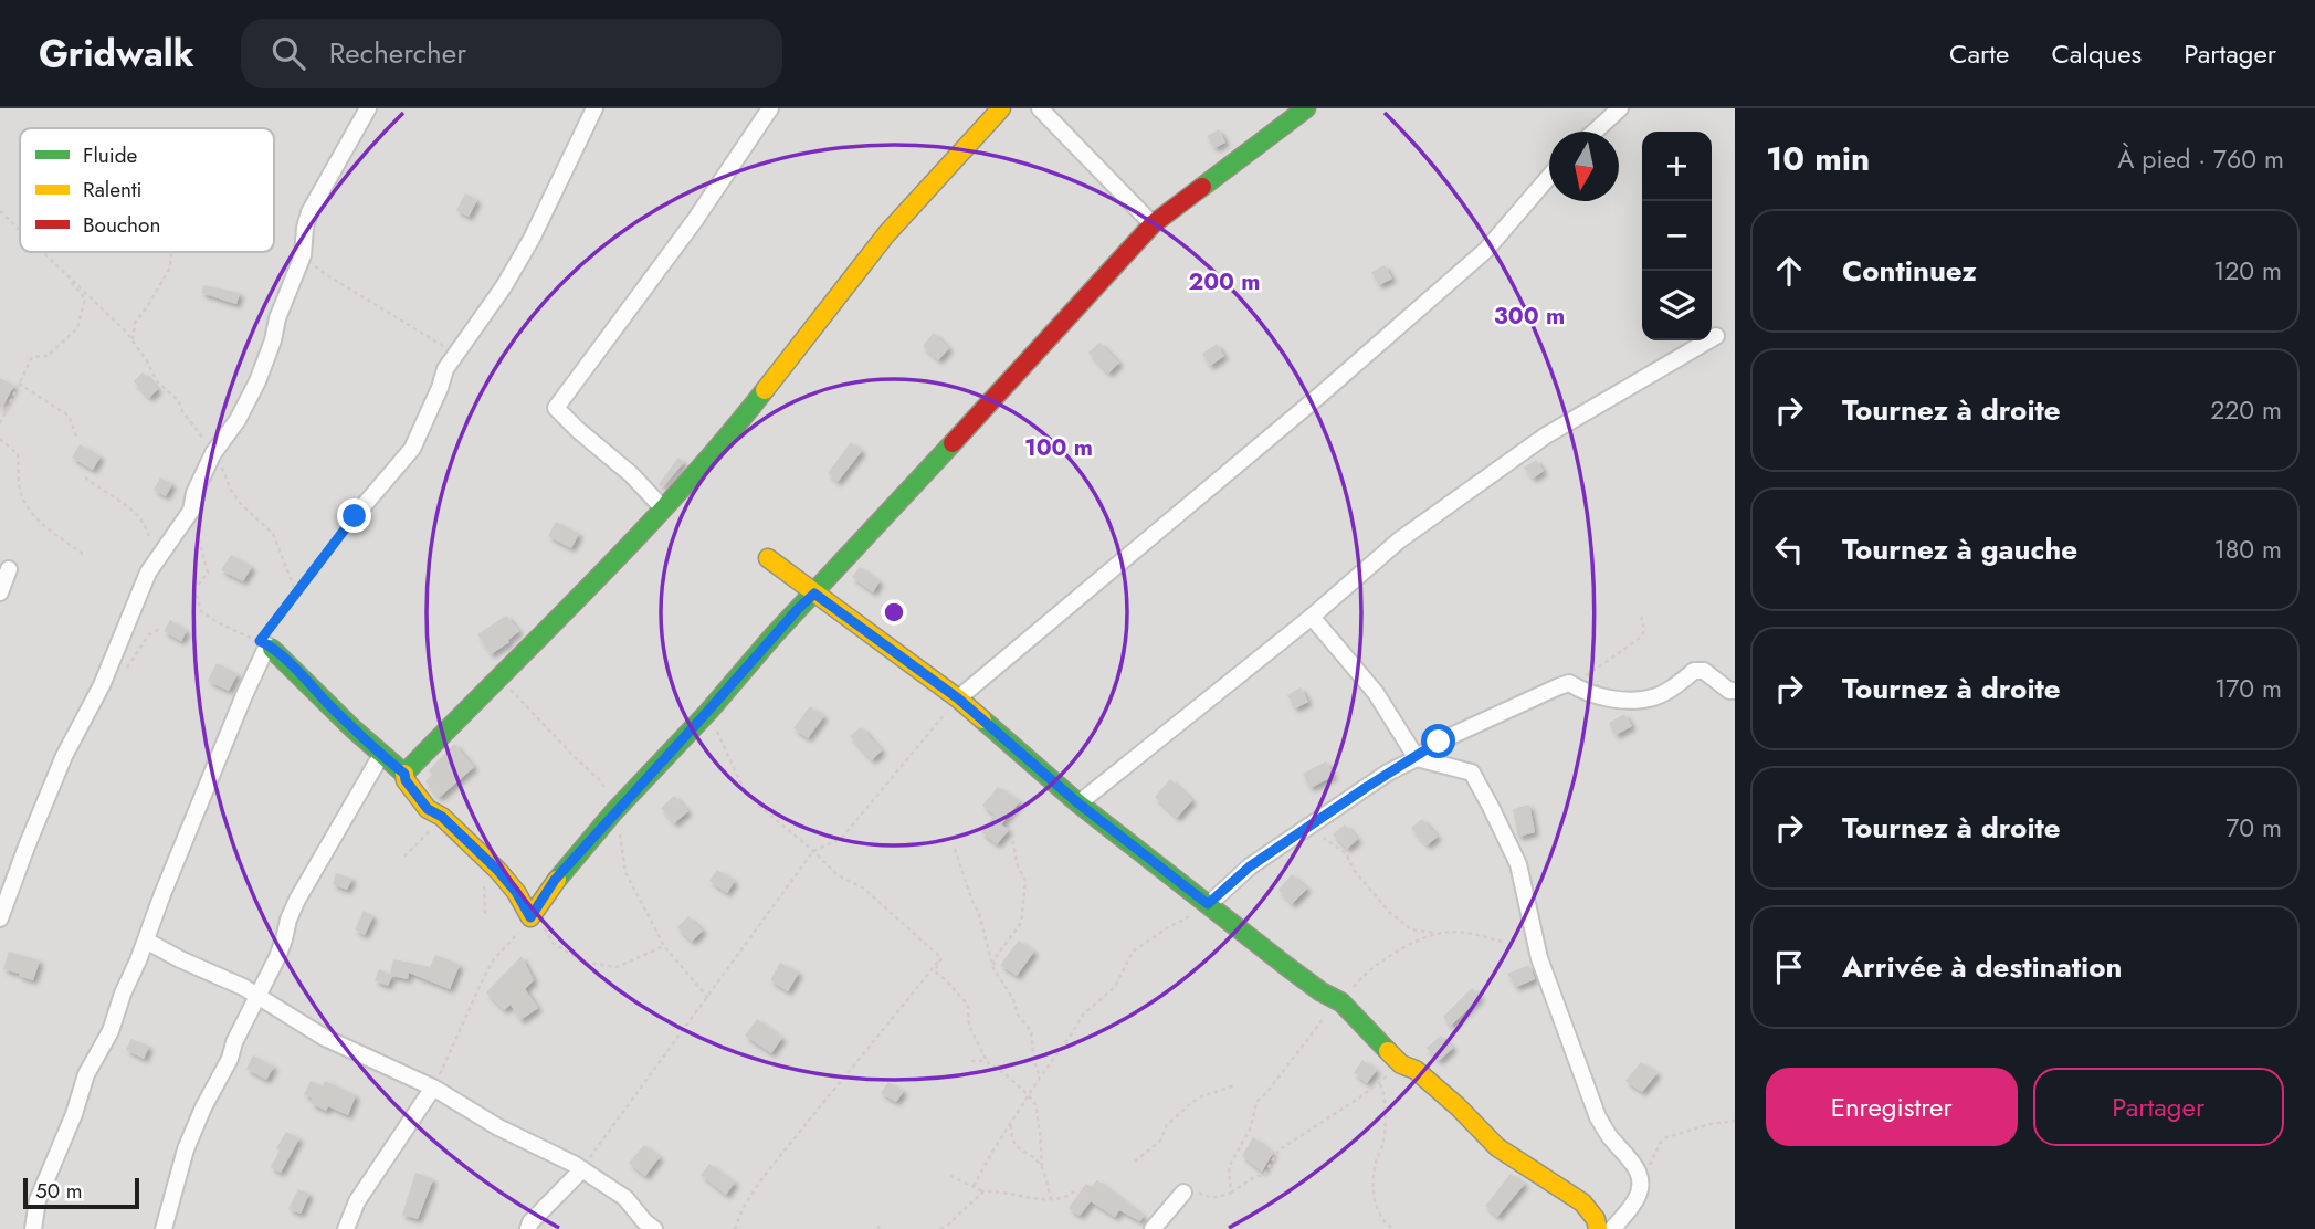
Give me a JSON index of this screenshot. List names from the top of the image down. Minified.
{"legend":["Fluide","Ralenti","Bouchon"],"scale_bar":"50 m","north":"bottom","page":{"header":"Gridwalk","search":"Rechercher","nav":["Carte","Calques","Partager"],"heading":["10 min","À pied · 760 m"],"map_buttons":["+","−"],"list":[["Continuez","120 m"],["Tournez à droite","220 m"],["Tournez à gauche","180 m"],["Tournez à droite","170 m"],["Tournez à droite","70 m"],"Arrivée à destination"],"buttons":["Enregistrer","Partager"],"scale":"50 m"},"rings":["200 m","300 m","100 m"]}
